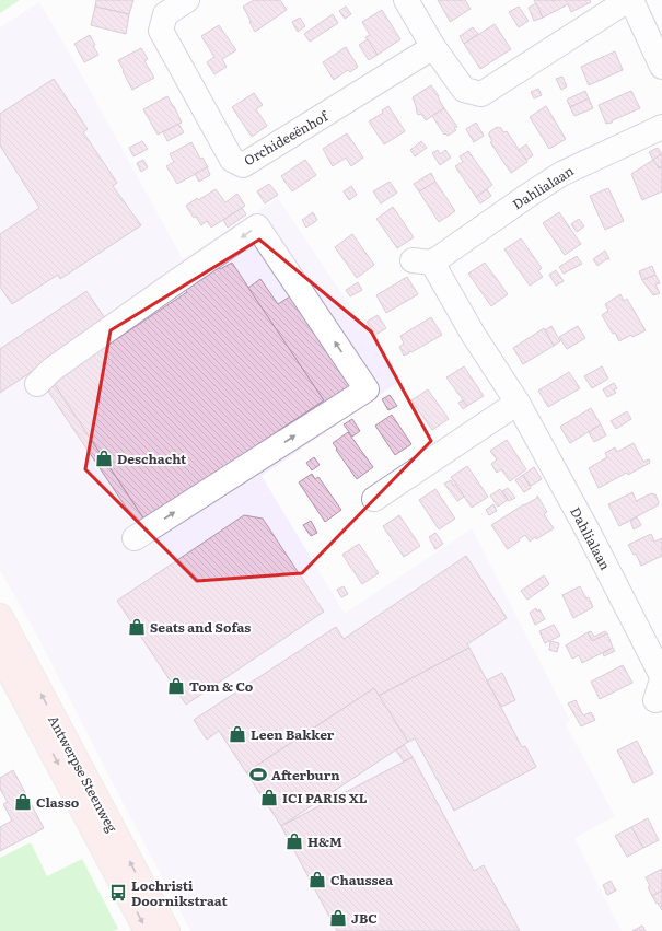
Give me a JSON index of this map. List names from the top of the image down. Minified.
{"streets":{"main road":["Antwerpse Steenweg"],"street":["Orchideeënhof","Dahlialaan"]},"places":{"shop":["Deschacht","Seats and Sofas","Tom & Co","Leen Bakker","ICI PARIS XL","Classo","H&M","Chaussea","JBC"],"sports":["Afterburn"],"bus stop":["Lochristi Doornikstraat"]}}
